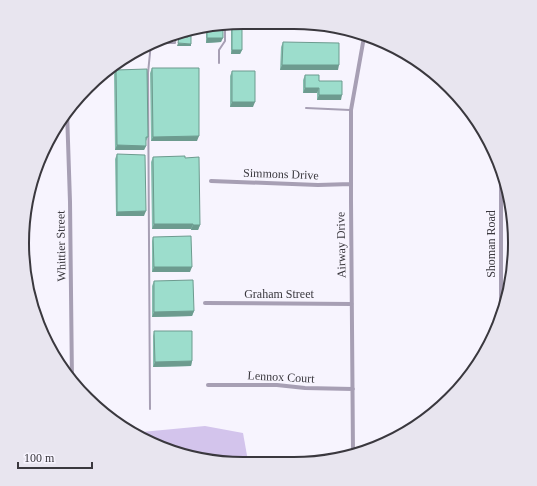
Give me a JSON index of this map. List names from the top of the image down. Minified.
{"streets":{"street":["Simmons Drive","Shoman Road","Airway Drive","Whittier Street","Graham Street","Lennox Court"]},"crossings":[["Simmons Drive","Airway Drive"],["Airway Drive","Graham Street"],["Airway Drive","Lennox Court"]],"scale_bar":"100 m"}
